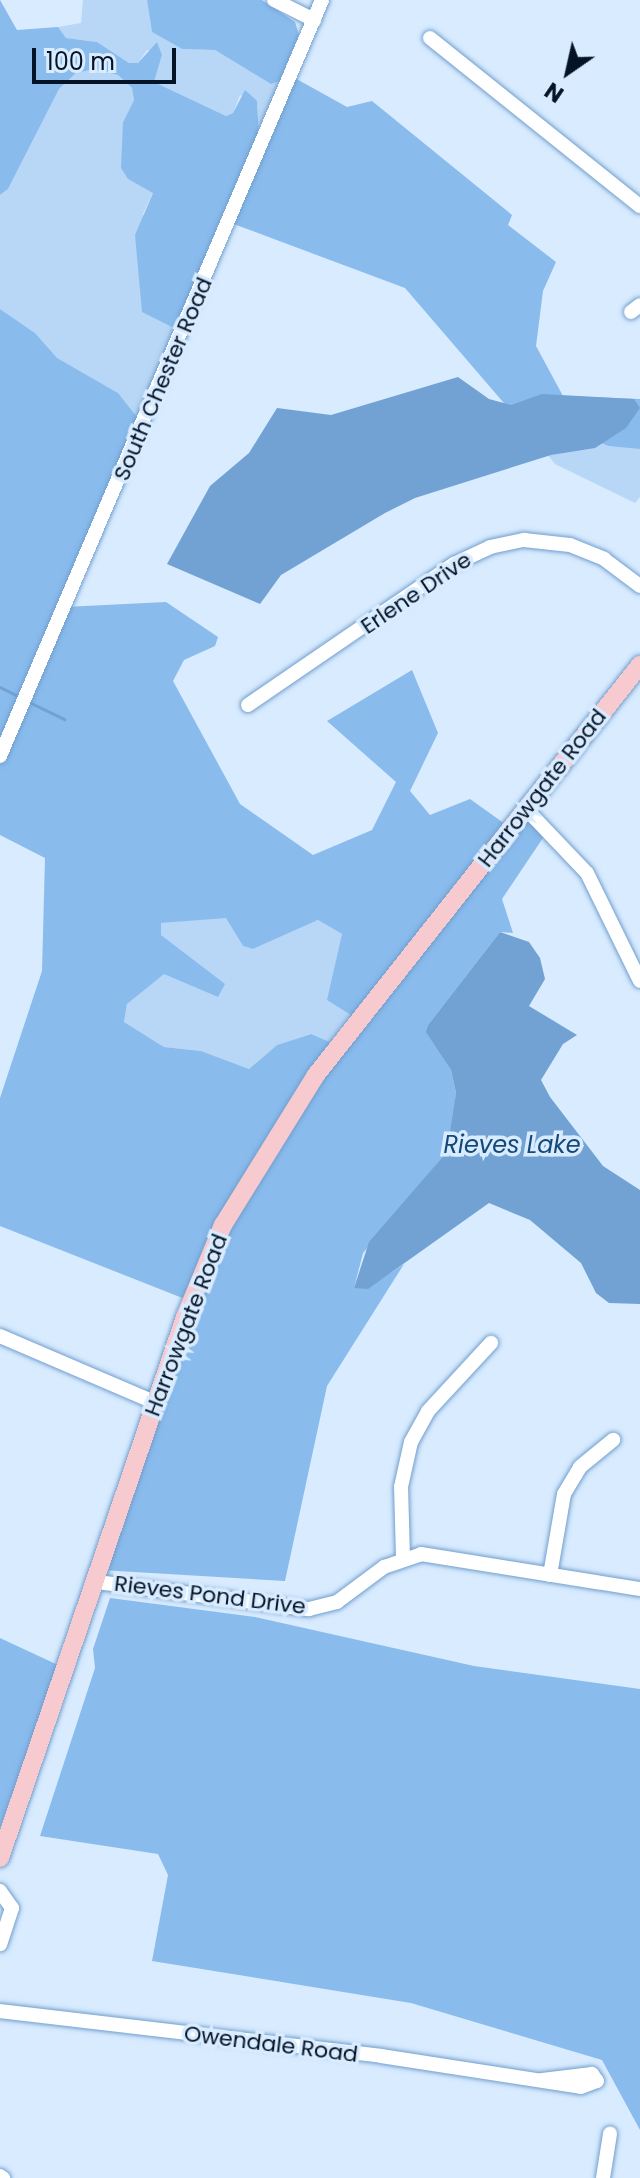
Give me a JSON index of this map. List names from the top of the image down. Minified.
{"streets":{"main road":["Harrowgate Road"],"street":["South Chester Road","Erlene Drive","Rieves Pond Drive","Owendale Road"]},"crossings":[["Harrowgate Road","Rieves Pond Drive"]],"water":["Rieves Lake"],"scale_bar":"100 m","north":"bottom left"}
